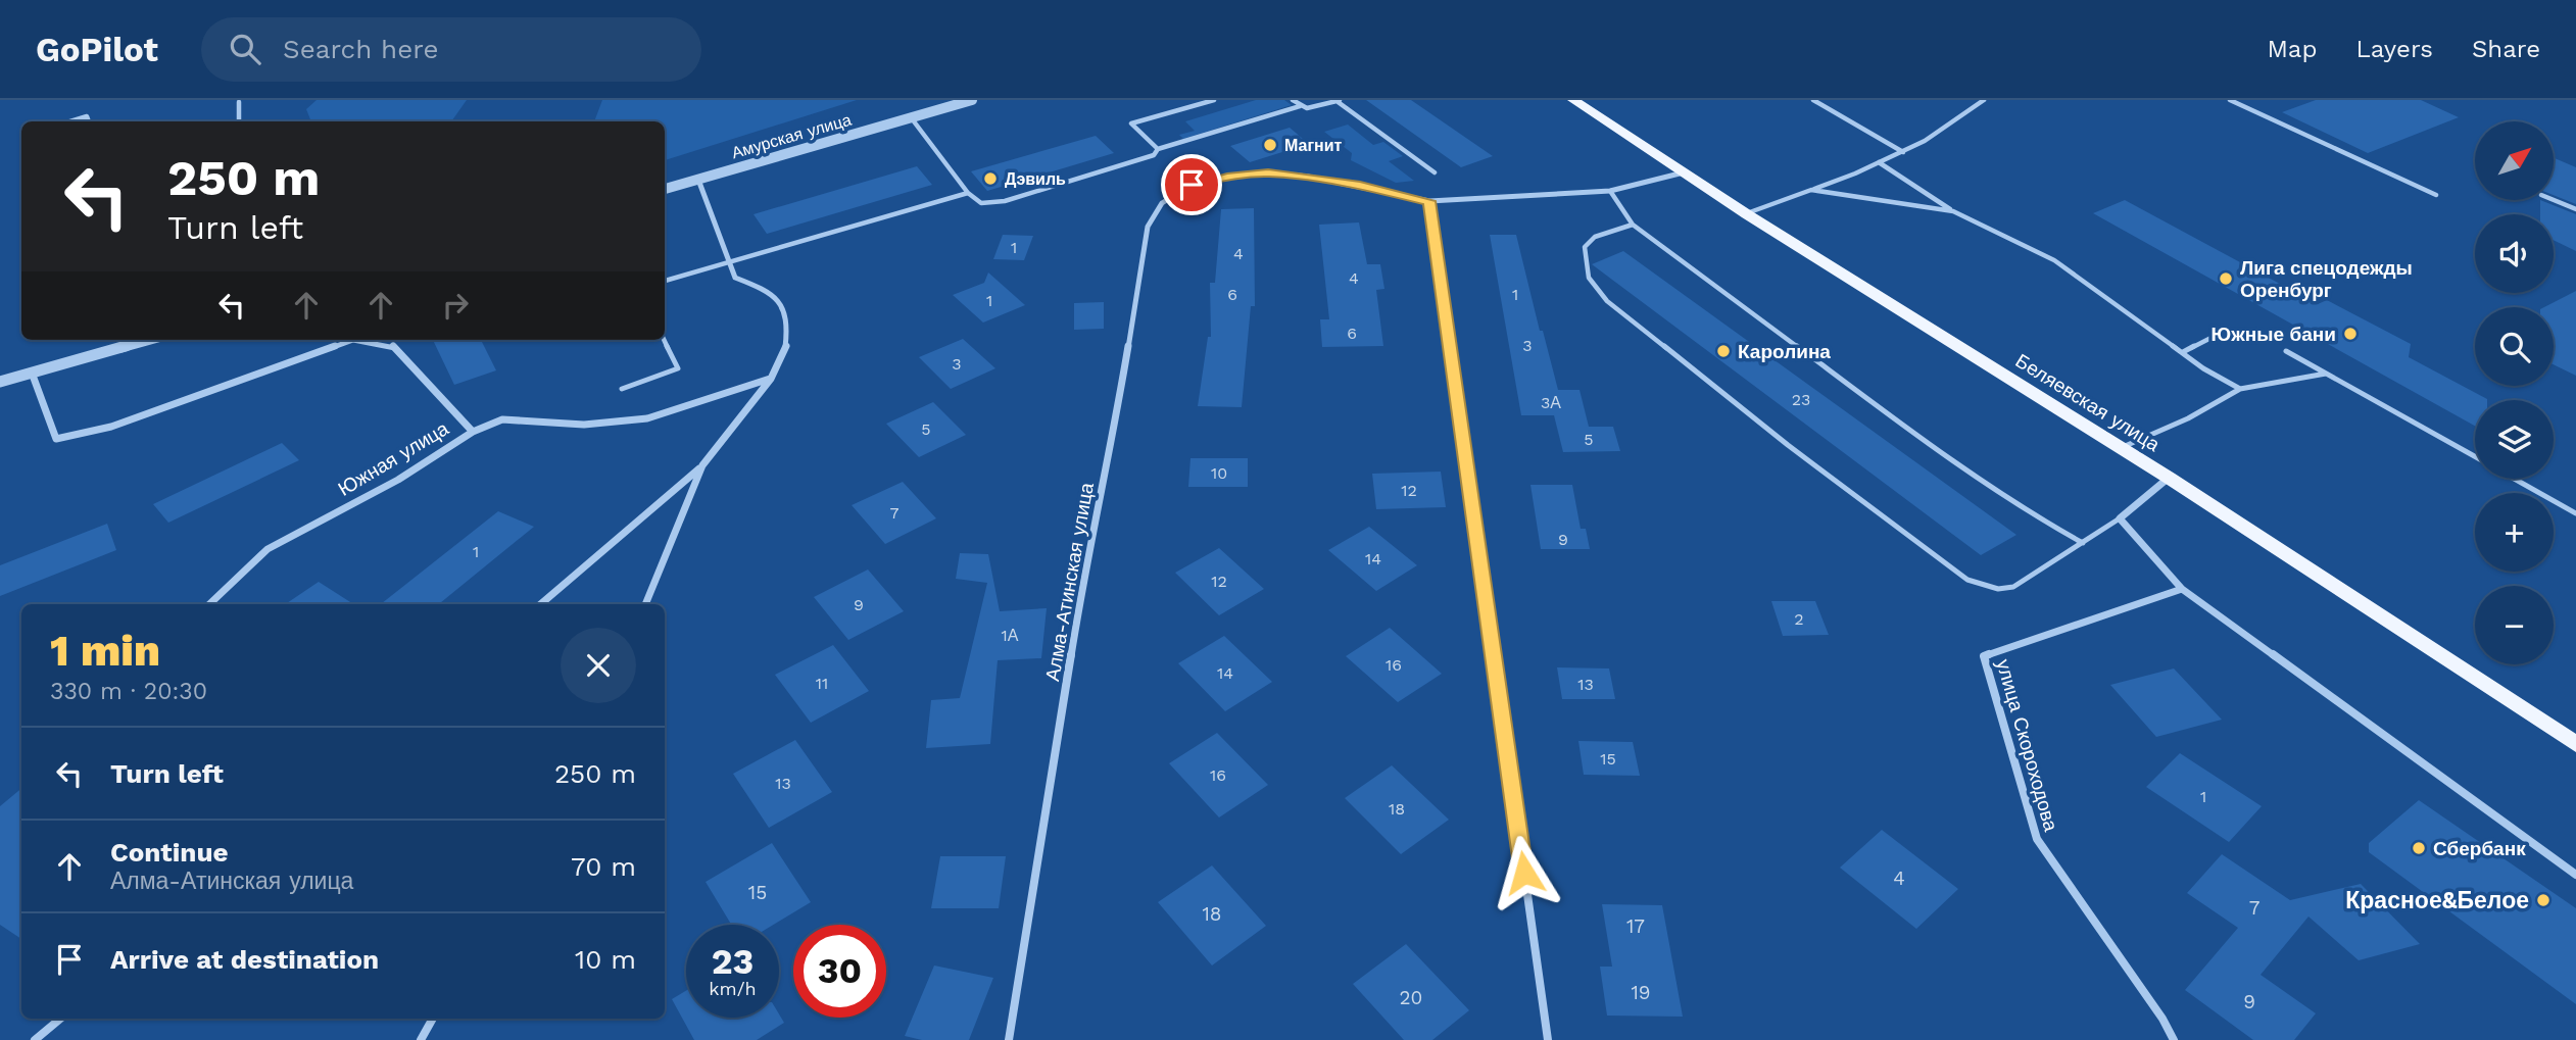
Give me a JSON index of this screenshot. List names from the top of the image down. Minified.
{"streets":{"main road":["Беляевская улица"],"street":["Амурская улица","Южная улица","Алма-Атинская улица","улица Скороходова"]},"crossings":[["Беляевская улица","Алма-Атинская улица"]],"places":["Магнит","Дэвиль","Лига спецодежды Оренбург","Южные бани","Каролина","Сбербанк","Красное&Белое"],"house_numbers":["1","4","4","6","1","1","6","3","3","23","3А","5","5","10","12","7","9","1","14","12","9","2","1А","16","14","11","13","15","16","13","1","18","4","15","7","18","17","19","20","9"],"north":"top right","page":{"header":"GoPilot","search":"Search here","nav":["Map","Layers","Share"],"map_buttons":["+","−"],"turn":["250 m","Turn left"],"heading":["1 min","330 m · 20:30"],"list":[{"name":"Turn left","value":"250 m"},{"name":"Continue","note":"Алма-Атинская улица","value":"70 m"},{"name":"Arrive at destination","value":"10 m"}],"speed":"23 km/h","limit":"30"}}
